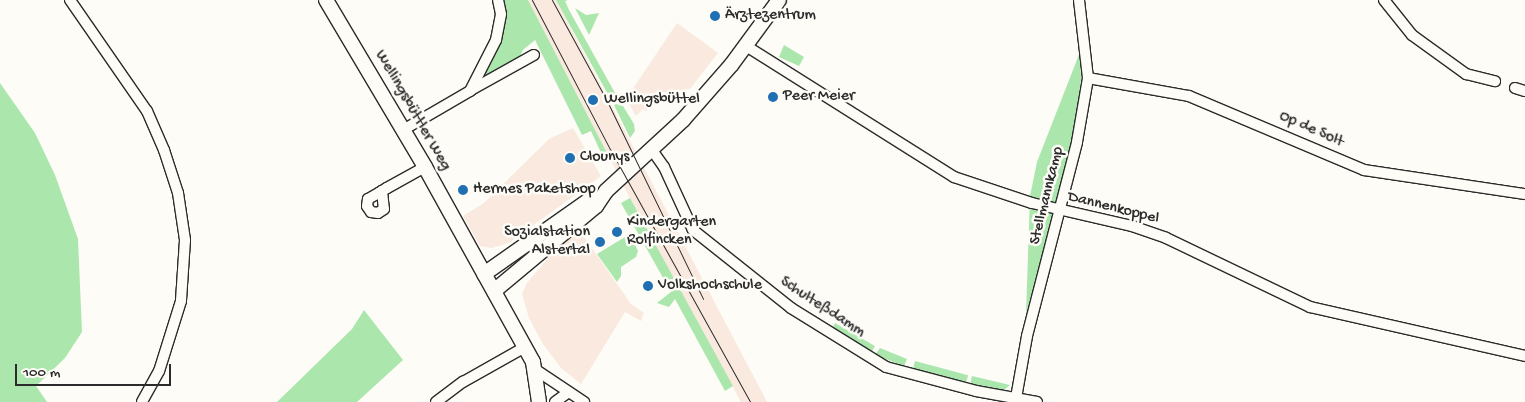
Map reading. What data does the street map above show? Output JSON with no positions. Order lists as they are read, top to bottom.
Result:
{
  "streets": {
    "main road": ["Wellingsbüttler Weg"],
    "street": [
      "Op de Solt",
      "Stellmannkamp",
      "Dannenkoppel",
      "Schulteßdamm"
    ]
  },
  "crossings": [
    ["Op de Solt", "Stellmannkamp"],
    ["Stellmannkamp", "Dannenkoppel"],
    ["Stellmannkamp", "Schulteßdamm"]
  ],
  "places": [
    "Ärztezentrum",
    "Peer Meier",
    "Wellingsbüttel",
    "Clounys",
    "Hermes Paketshop",
    "Kindergarten Rolfincken",
    "Sozialstation Alstertal",
    "Volkshochschule"
  ],
  "scale_bar": "100 m"
}
